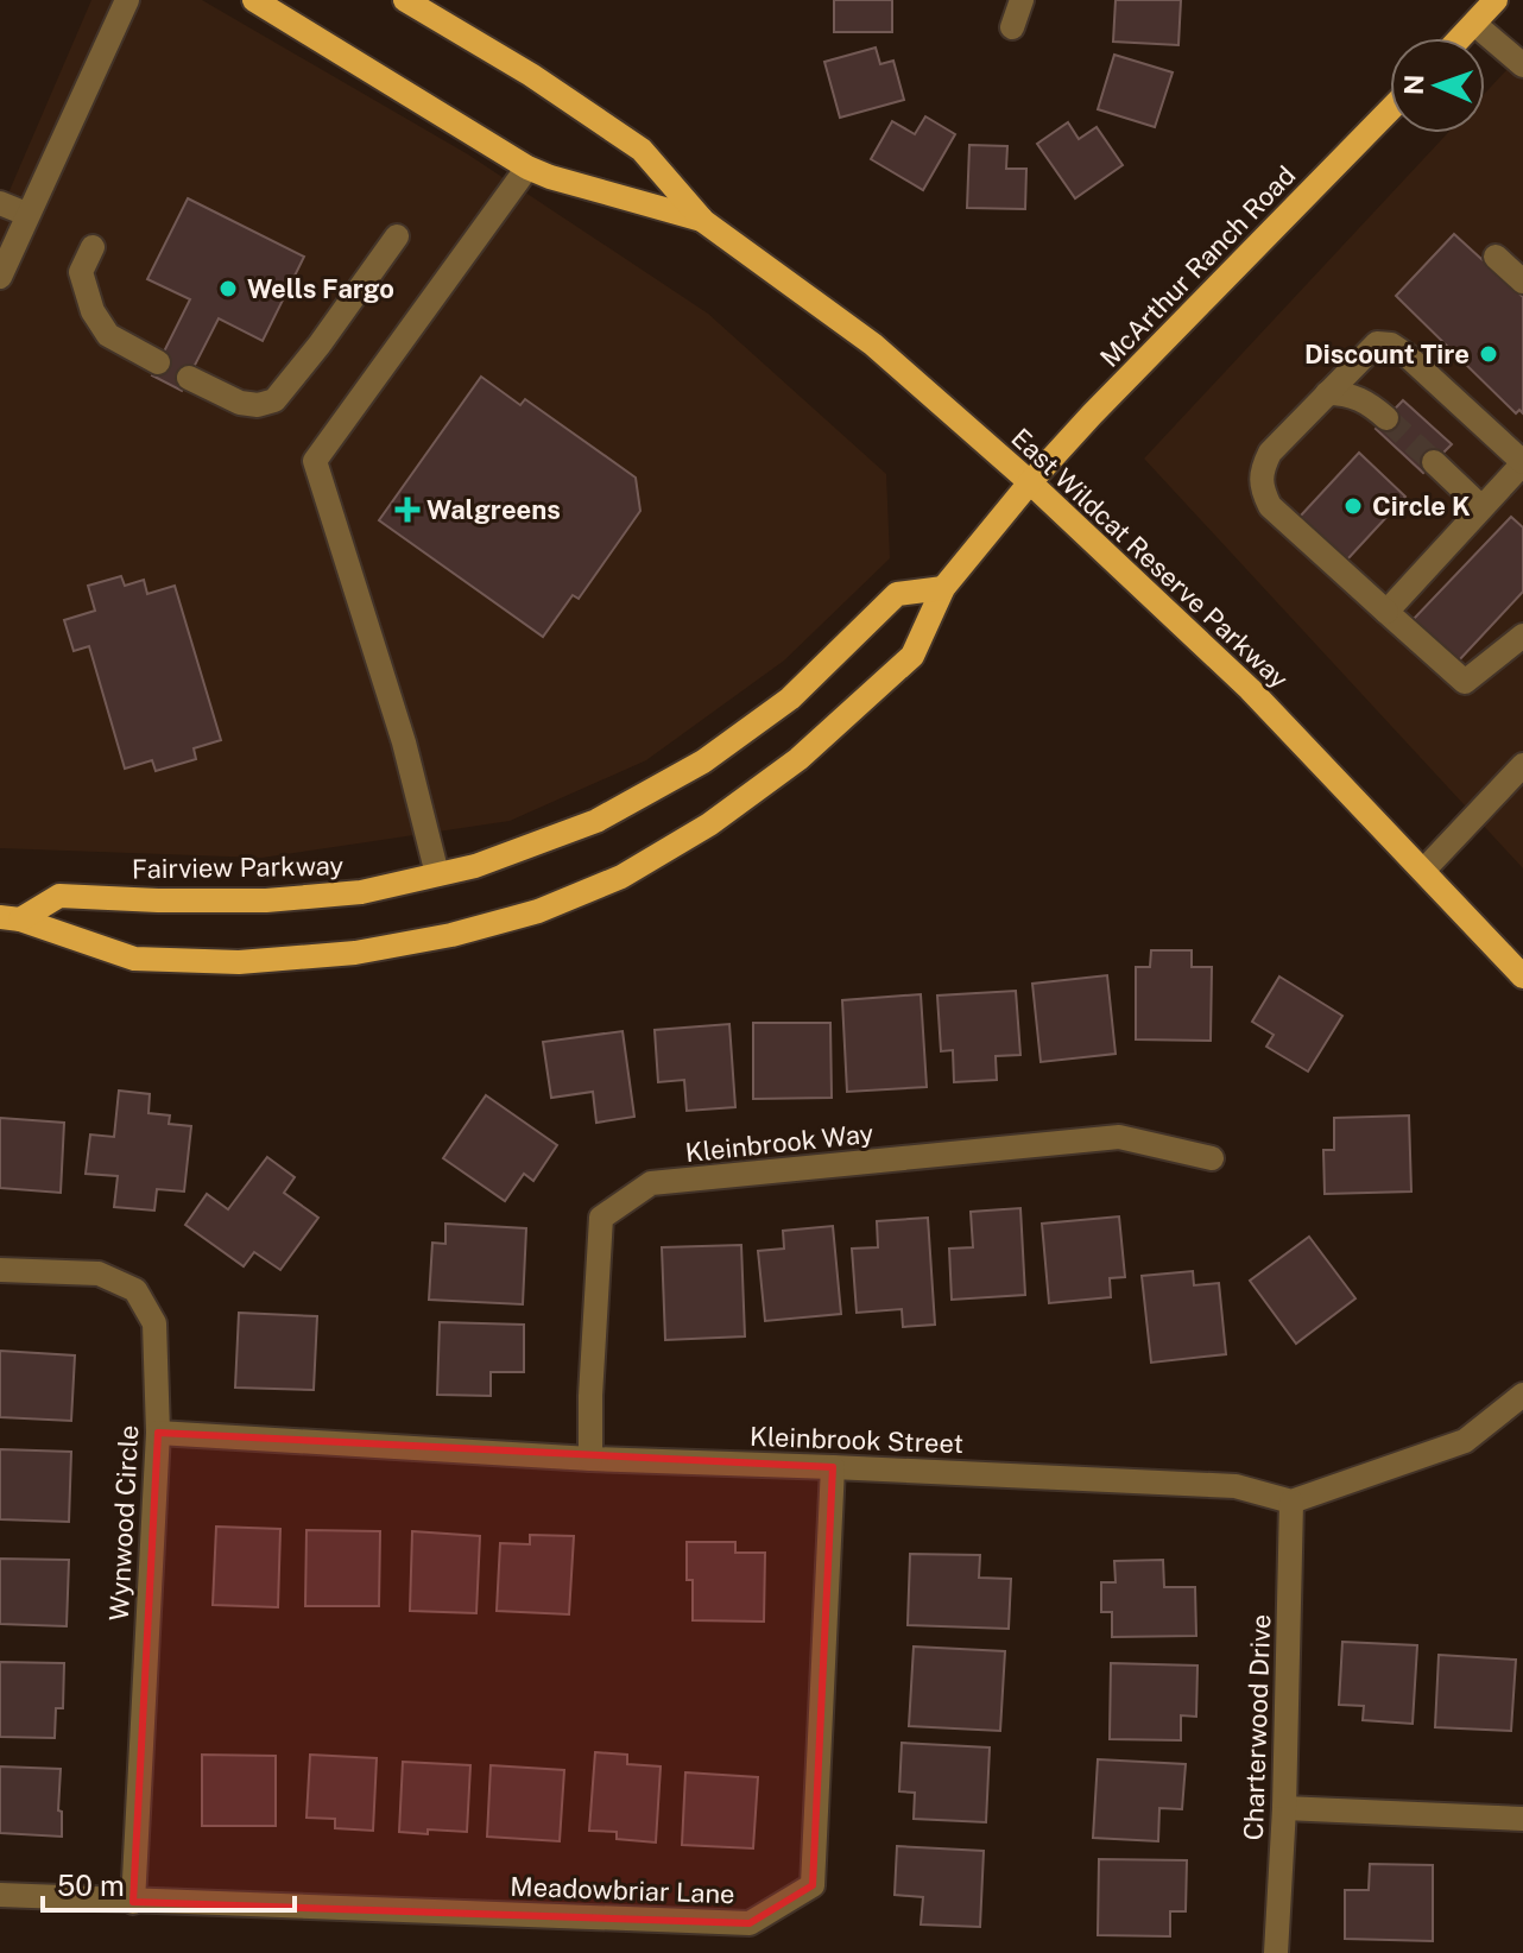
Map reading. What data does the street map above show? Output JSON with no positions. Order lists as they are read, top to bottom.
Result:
{
  "streets": {
    "main road": ["McArthur Ranch Road", "East Wildcat Reserve Parkway", "Fairview Parkway"],
    "street": [
      "Kleinbrook Way",
      "Kleinbrook Street",
      "Wynwood Circle",
      "Charterwood Drive",
      "Meadowbriar Lane"
    ]
  },
  "crossings": [
    ["McArthur Ranch Road", "East Wildcat Reserve Parkway"],
    ["McArthur Ranch Road", "Fairview Parkway"],
    ["East Wildcat Reserve Parkway", "Fairview Parkway"],
    ["Kleinbrook Way", "Kleinbrook Street"],
    ["Kleinbrook Street", "Wynwood Circle"],
    ["Kleinbrook Street", "Charterwood Drive"],
    ["Kleinbrook Street", "Meadowbriar Lane"],
    ["Wynwood Circle", "Meadowbriar Lane"]
  ],
  "places": {
    "other": ["Wells Fargo", "Discount Tire", "Circle K"],
    "health": ["Walgreens"]
  },
  "scale_bar": "50 m",
  "north": "left"
}
